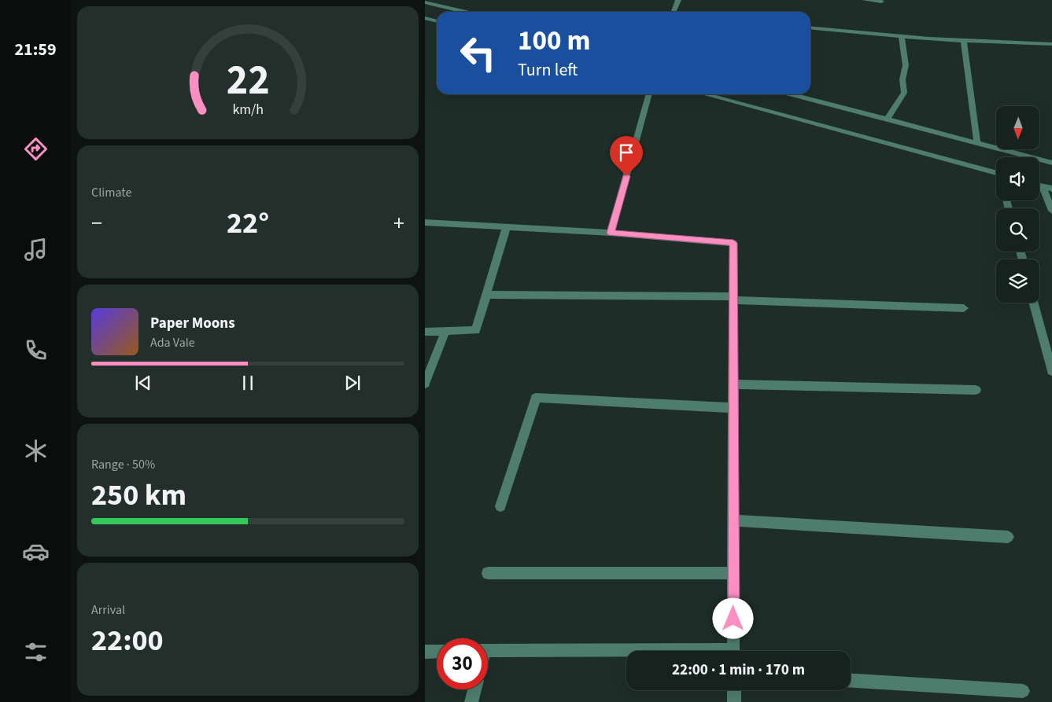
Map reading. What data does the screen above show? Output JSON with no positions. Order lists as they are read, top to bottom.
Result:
{
  "north": "bottom",
  "page": {
    "tabs": "21:59",
    "turn": ["100 m", "Turn left"],
    "tile": [
      "Climate",
      ["Range · 50%", "250 km"],
      ["Arrival", "22:00"]
    ],
    "heat": ["−", "22°", "+"],
    "song": ["Paper Moons", "Ada Vale"],
    "limit": "30",
    "trip": "22:00 · 1 min · 170 m",
    "gauge": ["22", "km/h"]
  }
}
